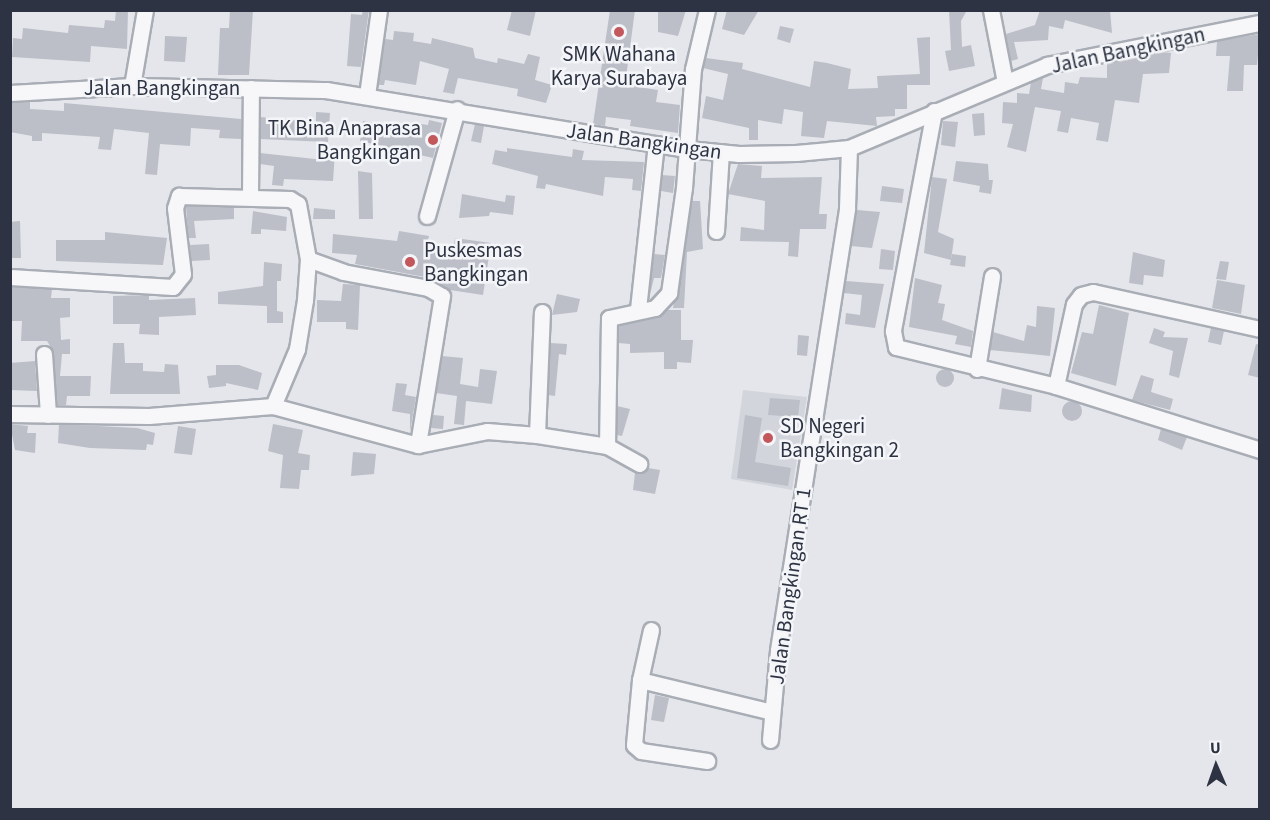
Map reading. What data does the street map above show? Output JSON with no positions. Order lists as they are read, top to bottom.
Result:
{
  "streets": {
    "street": ["Jalan Bangkingan", "Jalan Bangkingan RT 1"]
  },
  "crossings": [
    ["Jalan Bangkingan", "Jalan Bangkingan RT 1"]
  ],
  "places": [
    "SMK Wahana Karya Surabaya",
    "TK Bina Anaprasa Bangkingan",
    "Puskesmas Bangkingan",
    "SD Negeri Bangkingan 2"
  ],
  "north": "top"
}
